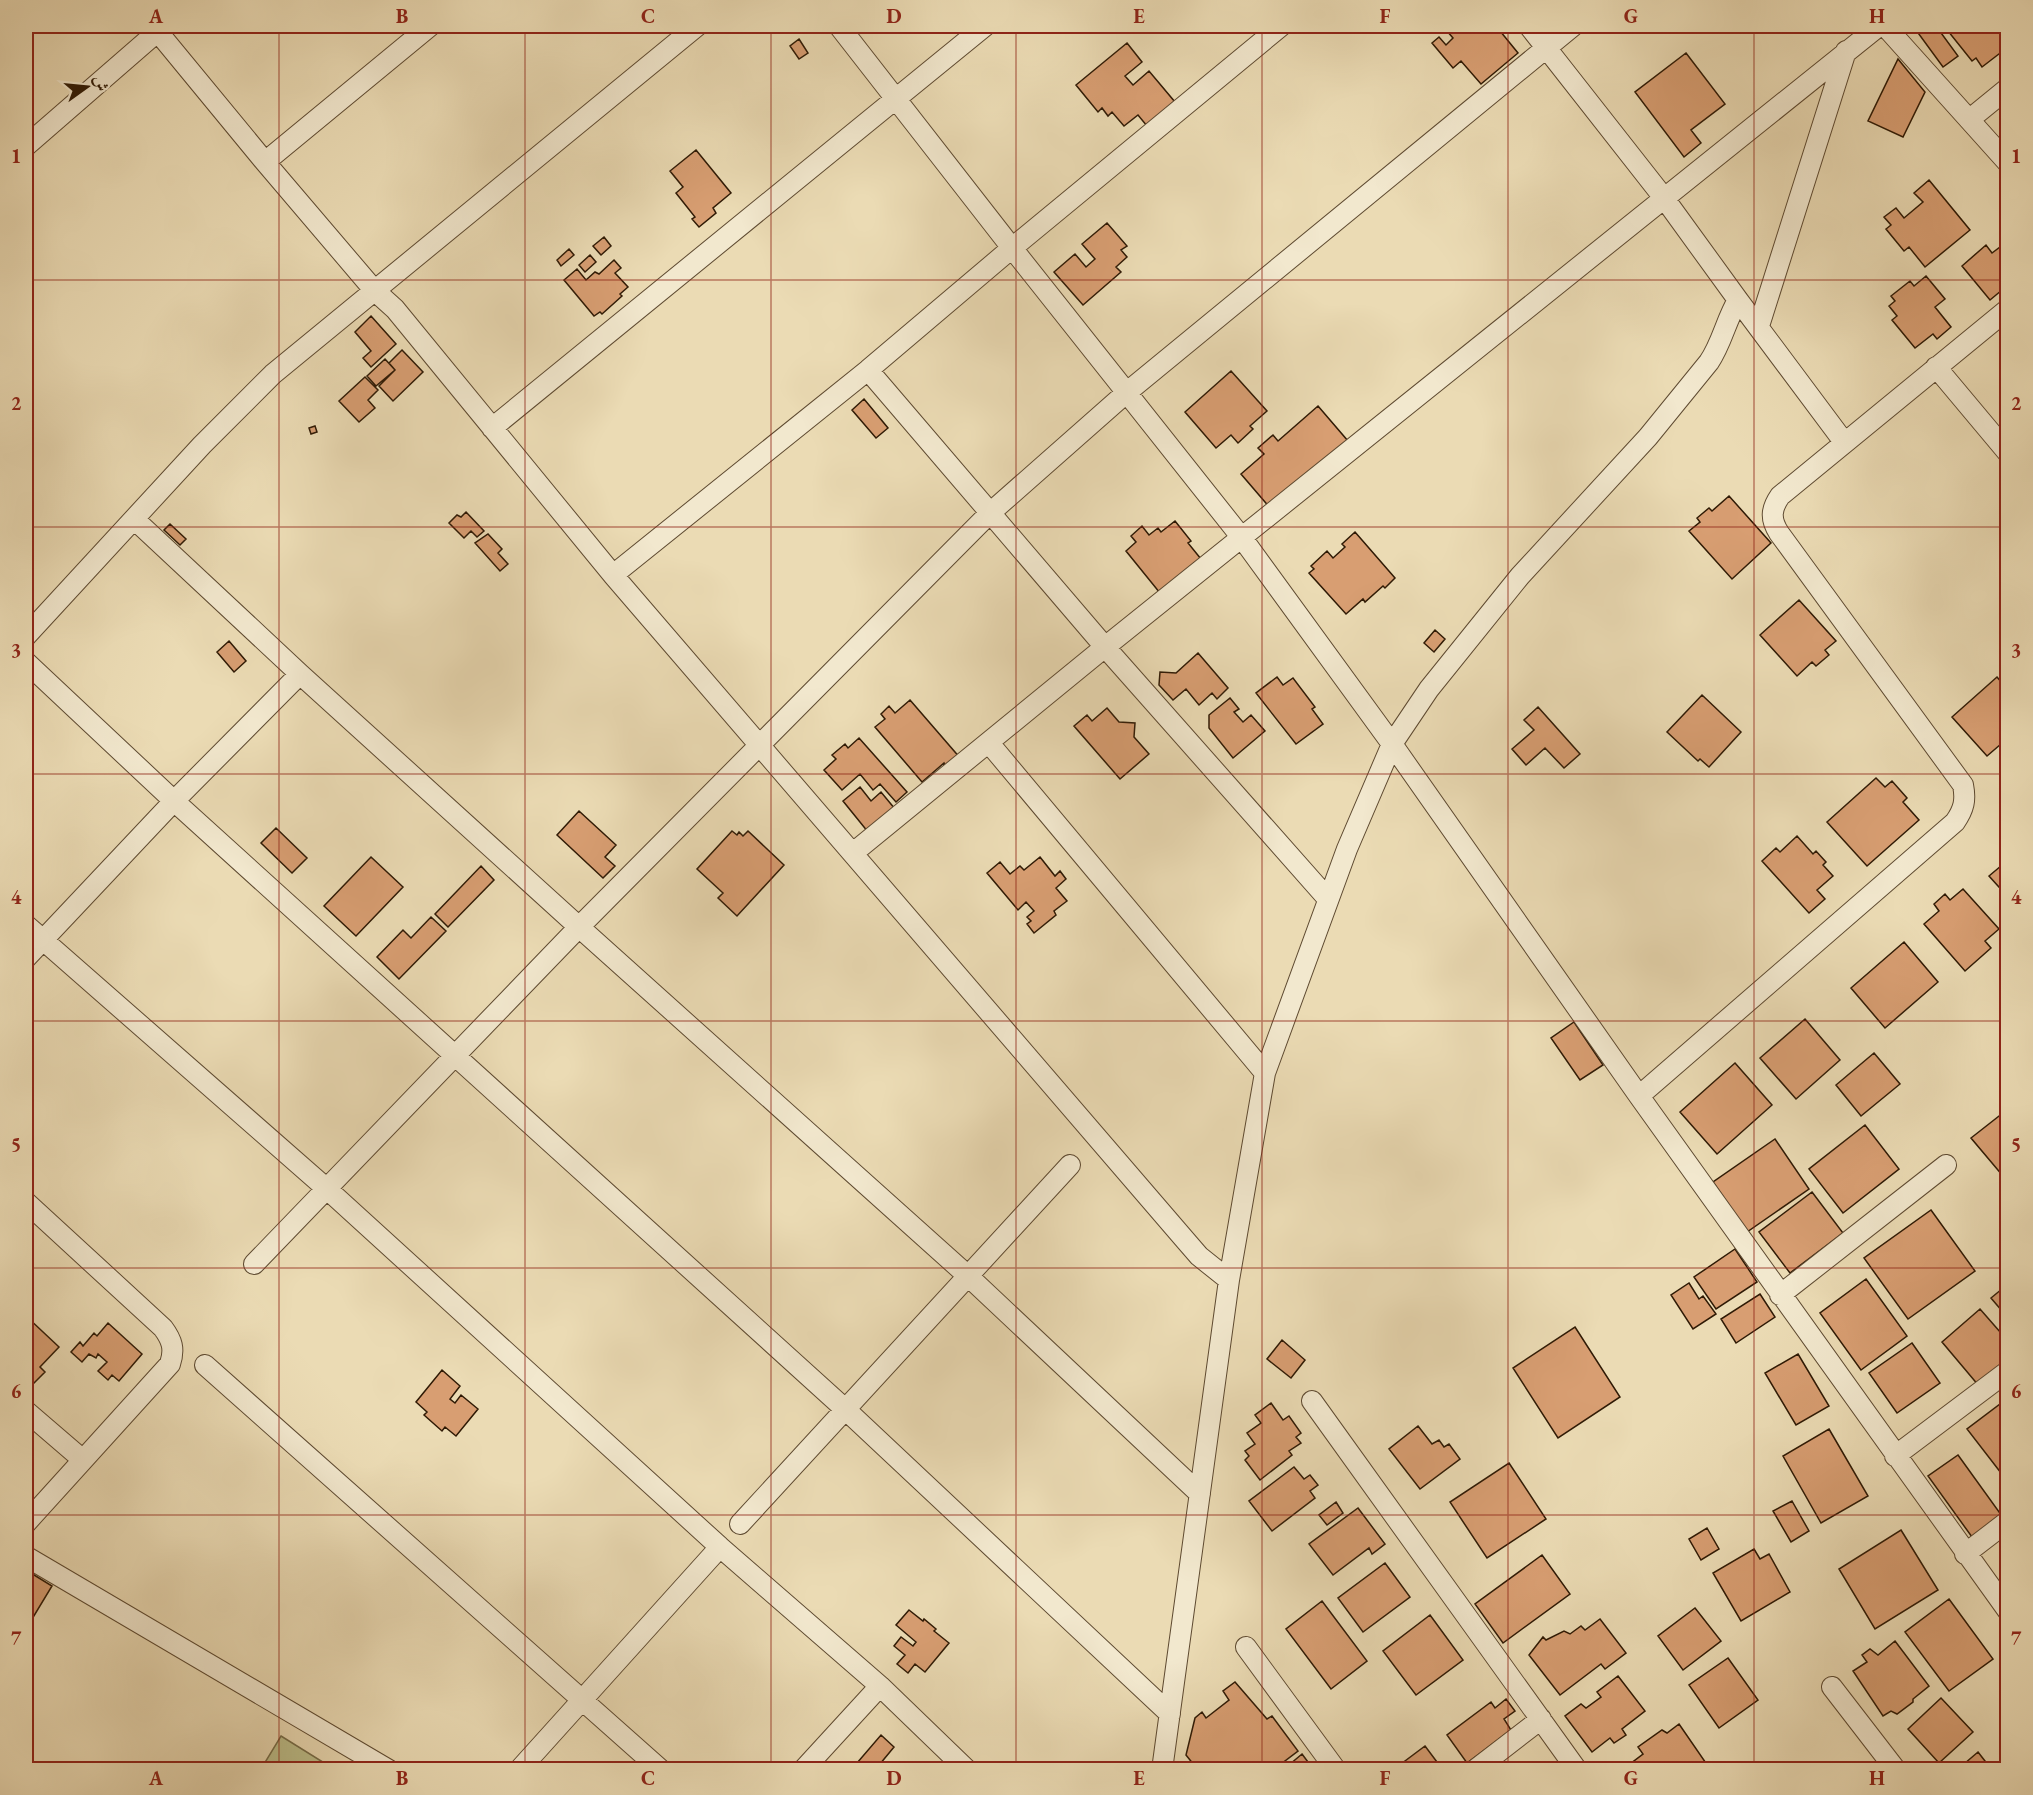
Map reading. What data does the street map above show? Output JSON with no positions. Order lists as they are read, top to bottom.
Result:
{
  "north": "right",
  "grid": {
    "columns": [
      "A",
      "B",
      "C",
      "D",
      "E",
      "F",
      "G",
      "H"
    ],
    "rows": [
      "1",
      "2",
      "3",
      "4",
      "5",
      "6",
      "7"
    ]
  }
}
